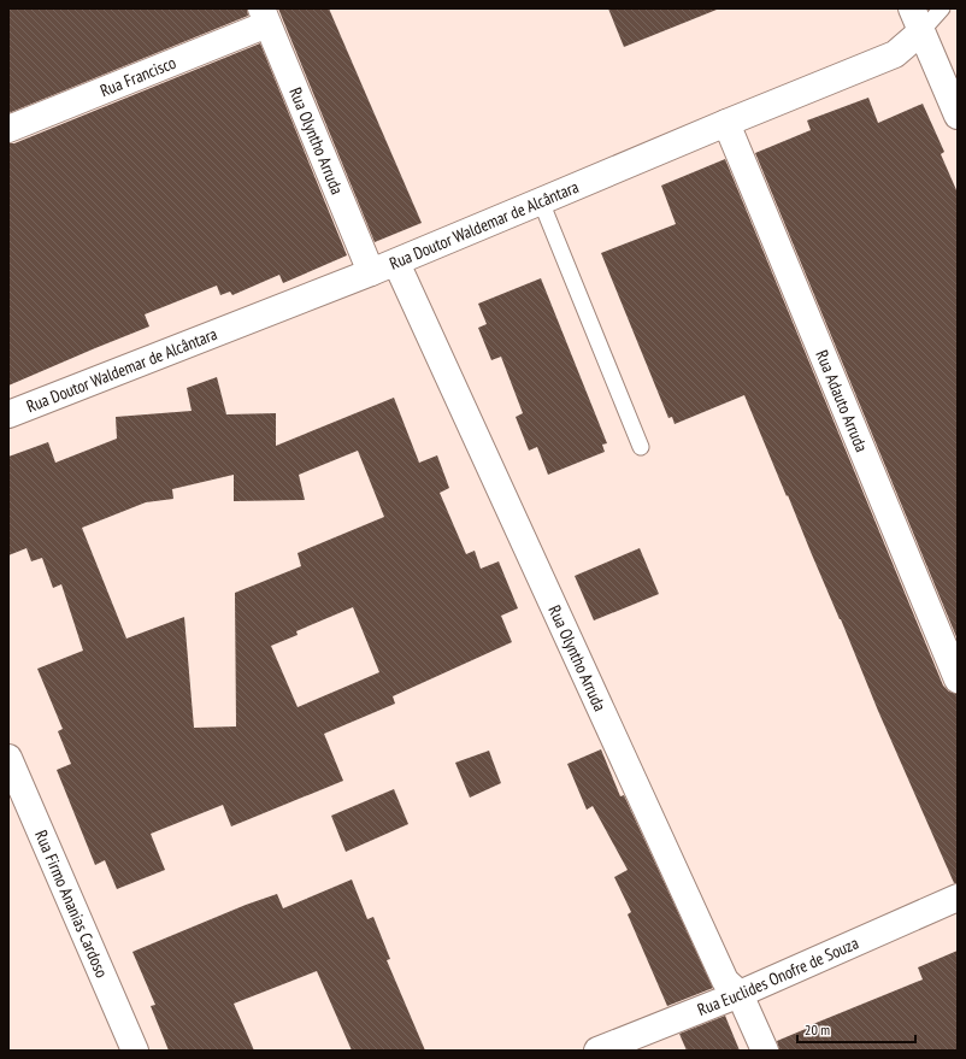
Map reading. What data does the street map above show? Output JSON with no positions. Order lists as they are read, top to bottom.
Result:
{
  "streets": {
    "street": [
      "Rua Francisco",
      "Rua Olyntho Arruda",
      "Rua Doutor Waldemar de Alcântara",
      "Rua Adauto Arruda",
      "Rua Firmo Ananias Cardoso",
      "Rua Euclides Onofre de Souza"
    ]
  },
  "crossings": [
    ["Rua Francisco", "Rua Olyntho Arruda"],
    ["Rua Olyntho Arruda", "Rua Doutor Waldemar de Alcântara"],
    ["Rua Olyntho Arruda", "Rua Euclides Onofre de Souza"],
    ["Rua Doutor Waldemar de Alcântara", "Rua Adauto Arruda"]
  ],
  "scale_bar": "20 m"
}
